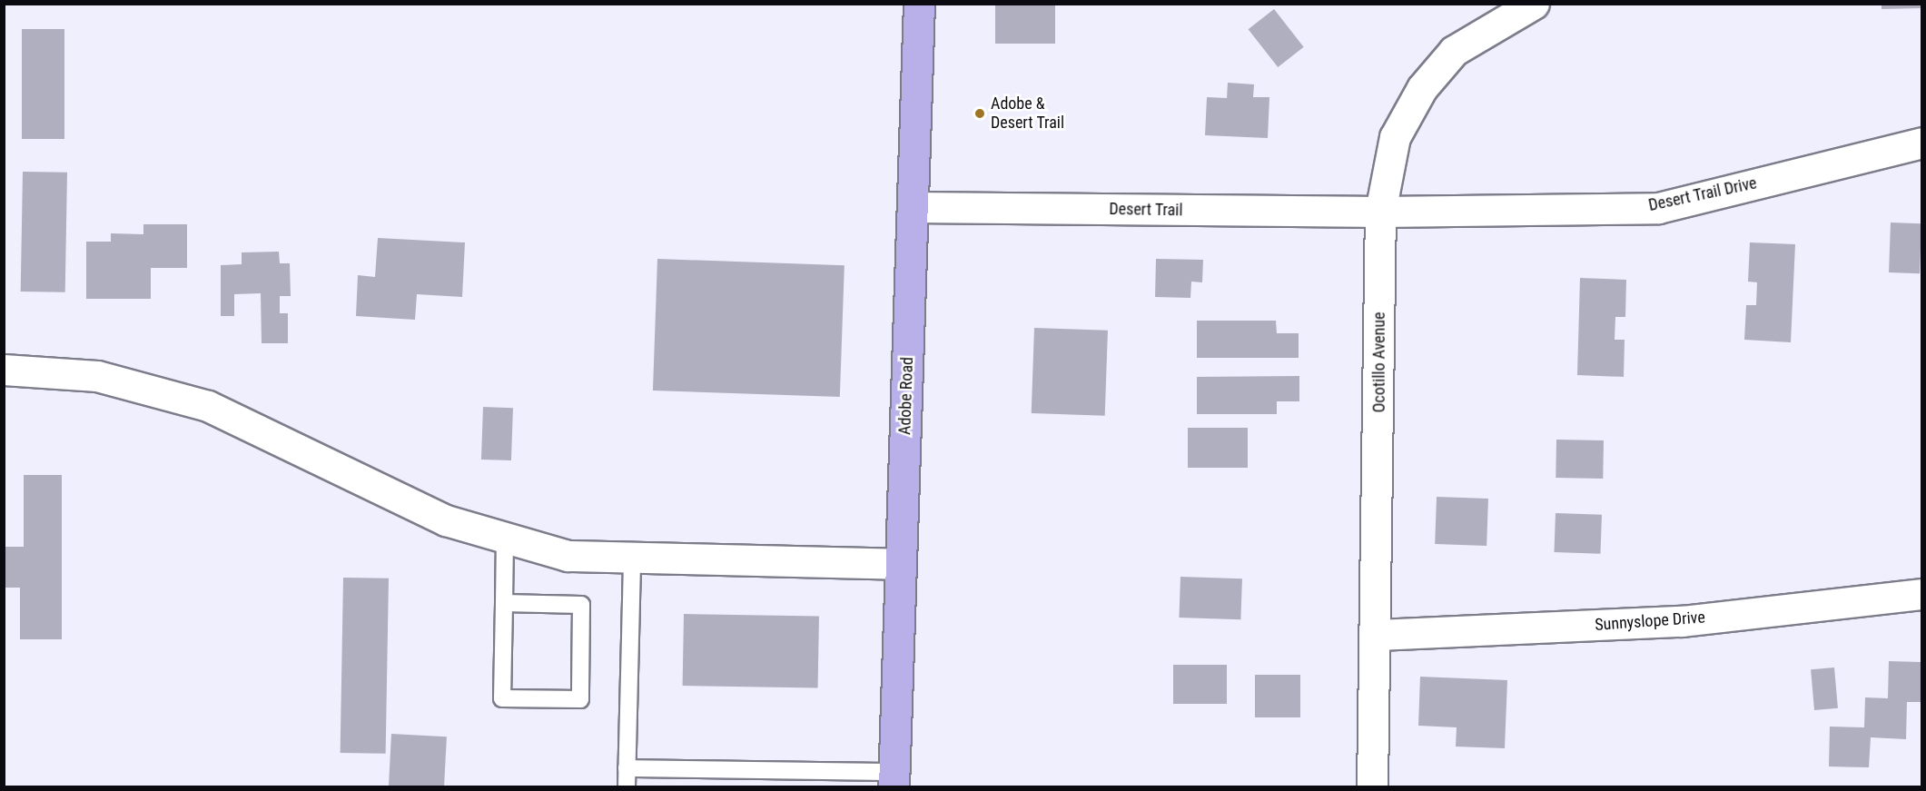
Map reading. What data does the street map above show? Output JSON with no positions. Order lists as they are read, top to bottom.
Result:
{
  "streets": {
    "main road": ["Adobe Road"],
    "street": [
      "Desert Trail Drive",
      "Desert Trail",
      "Ocotillo Avenue",
      "Sunnyslope Drive"
    ]
  },
  "crossings": [
    ["Desert Trail Drive", "Desert Trail"],
    ["Desert Trail Drive", "Ocotillo Avenue"],
    ["Desert Trail", "Ocotillo Avenue"],
    ["Desert Trail", "Adobe Road"],
    ["Ocotillo Avenue", "Sunnyslope Drive"]
  ],
  "places": ["Adobe & Desert Trail"]
}
